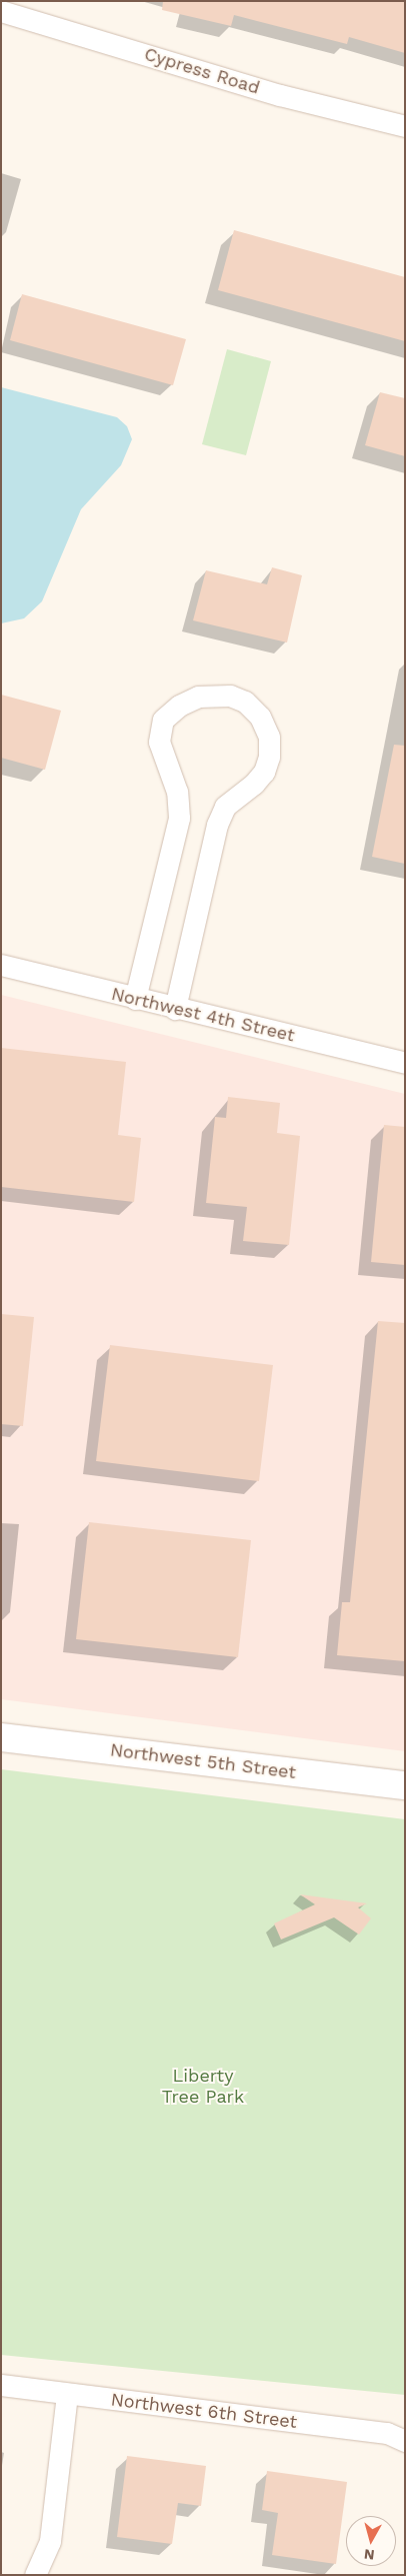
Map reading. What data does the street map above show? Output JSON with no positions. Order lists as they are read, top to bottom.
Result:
{
  "streets": {
    "street": [
      "Cypress Road",
      "Northwest 4th Street",
      "Northwest 5th Street",
      "Northwest 6th Street"
    ]
  },
  "parks": ["Liberty Tree Park"],
  "north": "bottom"
}
